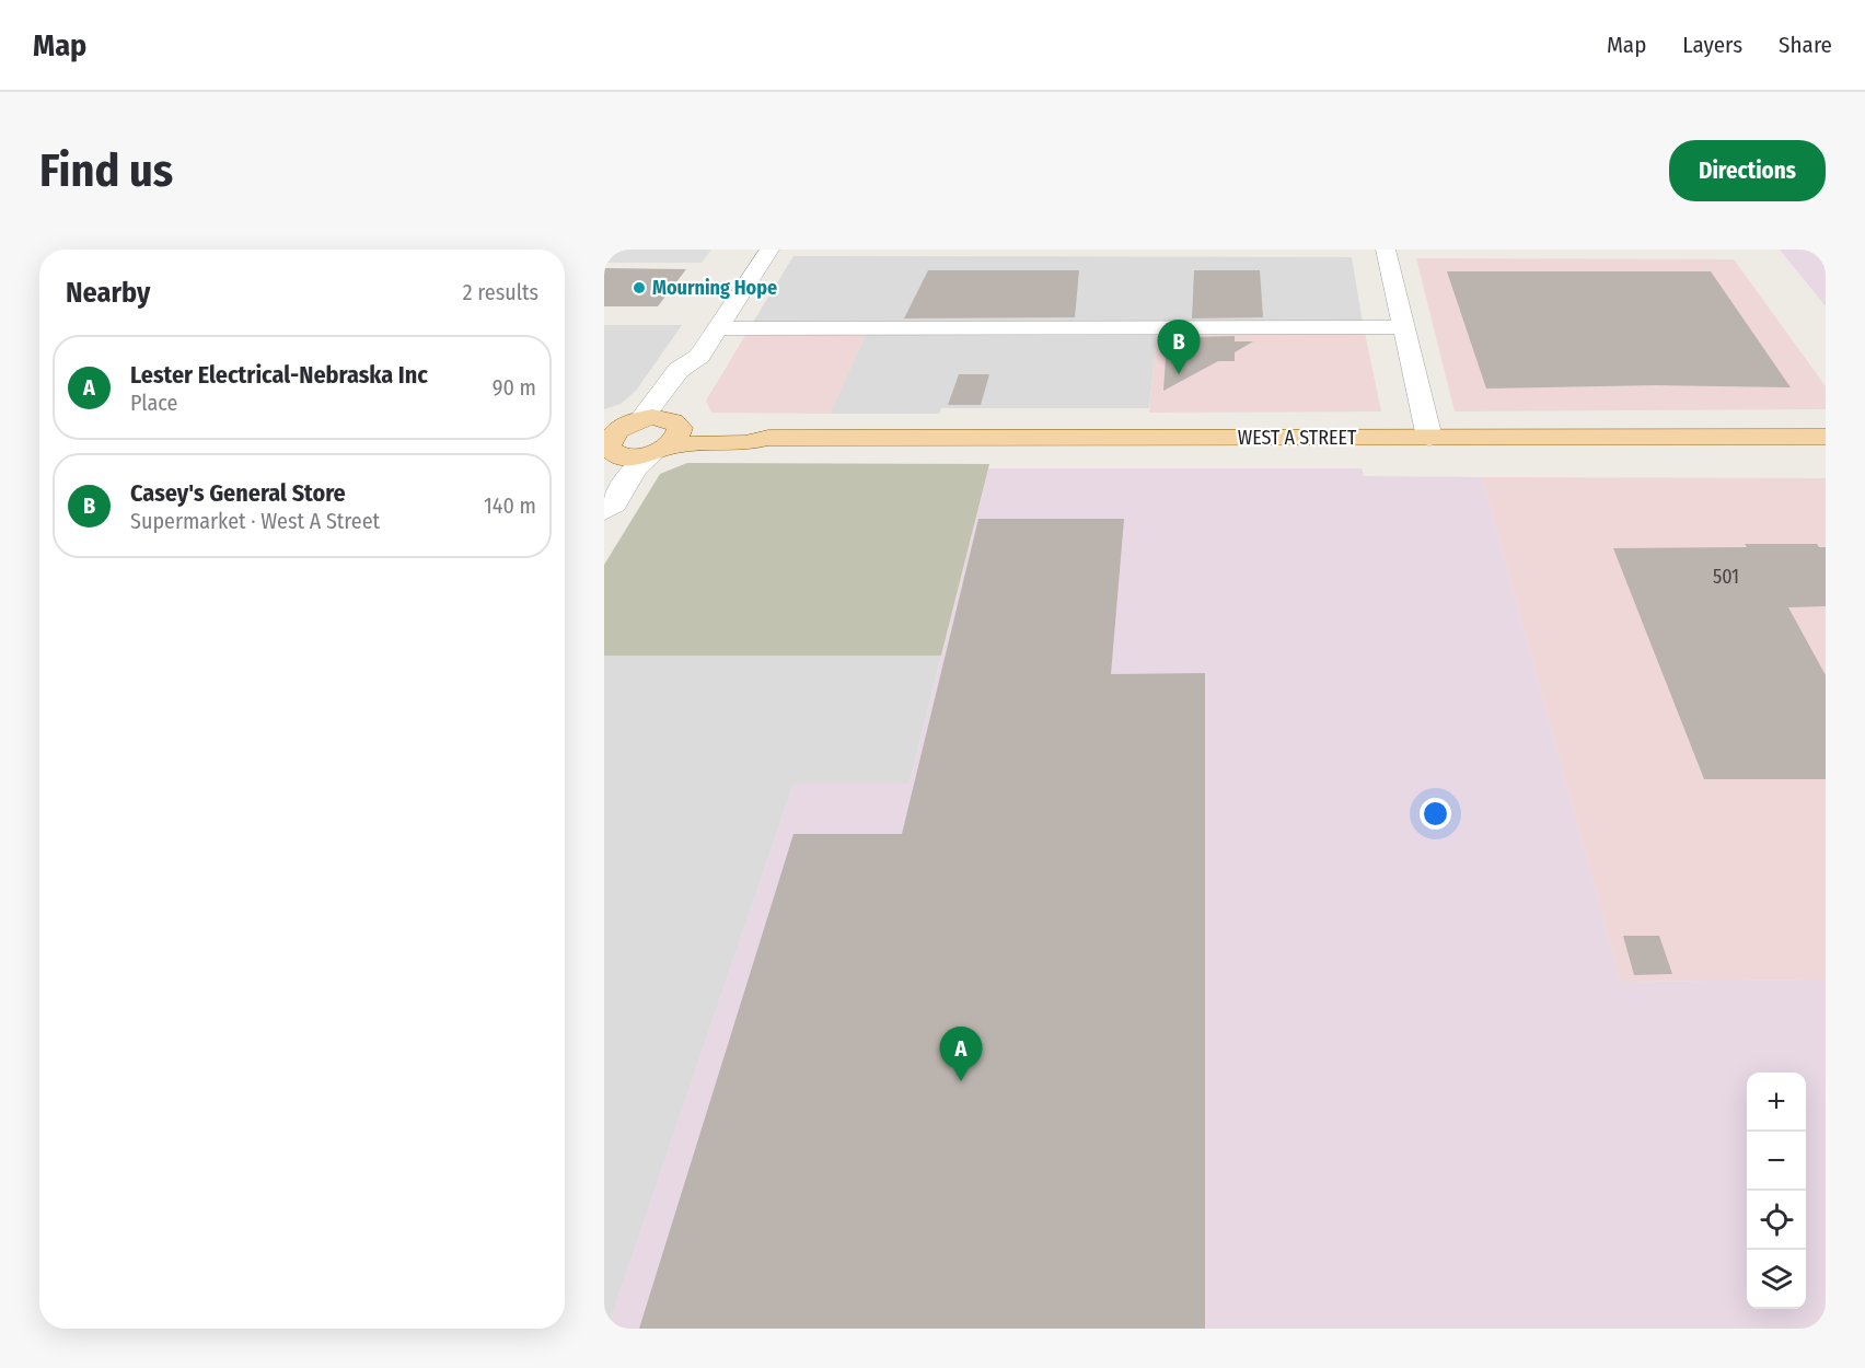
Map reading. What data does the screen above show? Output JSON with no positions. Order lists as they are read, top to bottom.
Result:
{
  "streets": {
    "main road": ["WEST A STREET"]
  },
  "places": ["Mourning Hope"],
  "house_numbers": ["501"],
  "page": {
    "header": "Map",
    "nav": ["Map", "Layers", "Share"],
    "buttons": "Directions",
    "title": "Find us",
    "heading": ["Nearby", "2 results"],
    "pins": ["B", "A"],
    "list": [
      {
        "mark": "A",
        "name": "Lester Electrical-Nebraska Inc",
        "note": "Place",
        "value": "90 m"
      },
      {
        "mark": "B",
        "name": "Casey's General Store",
        "note": "Supermarket · West A Street",
        "value": "140 m"
      }
    ],
    "map_buttons": ["+", "−"]
  }
}
